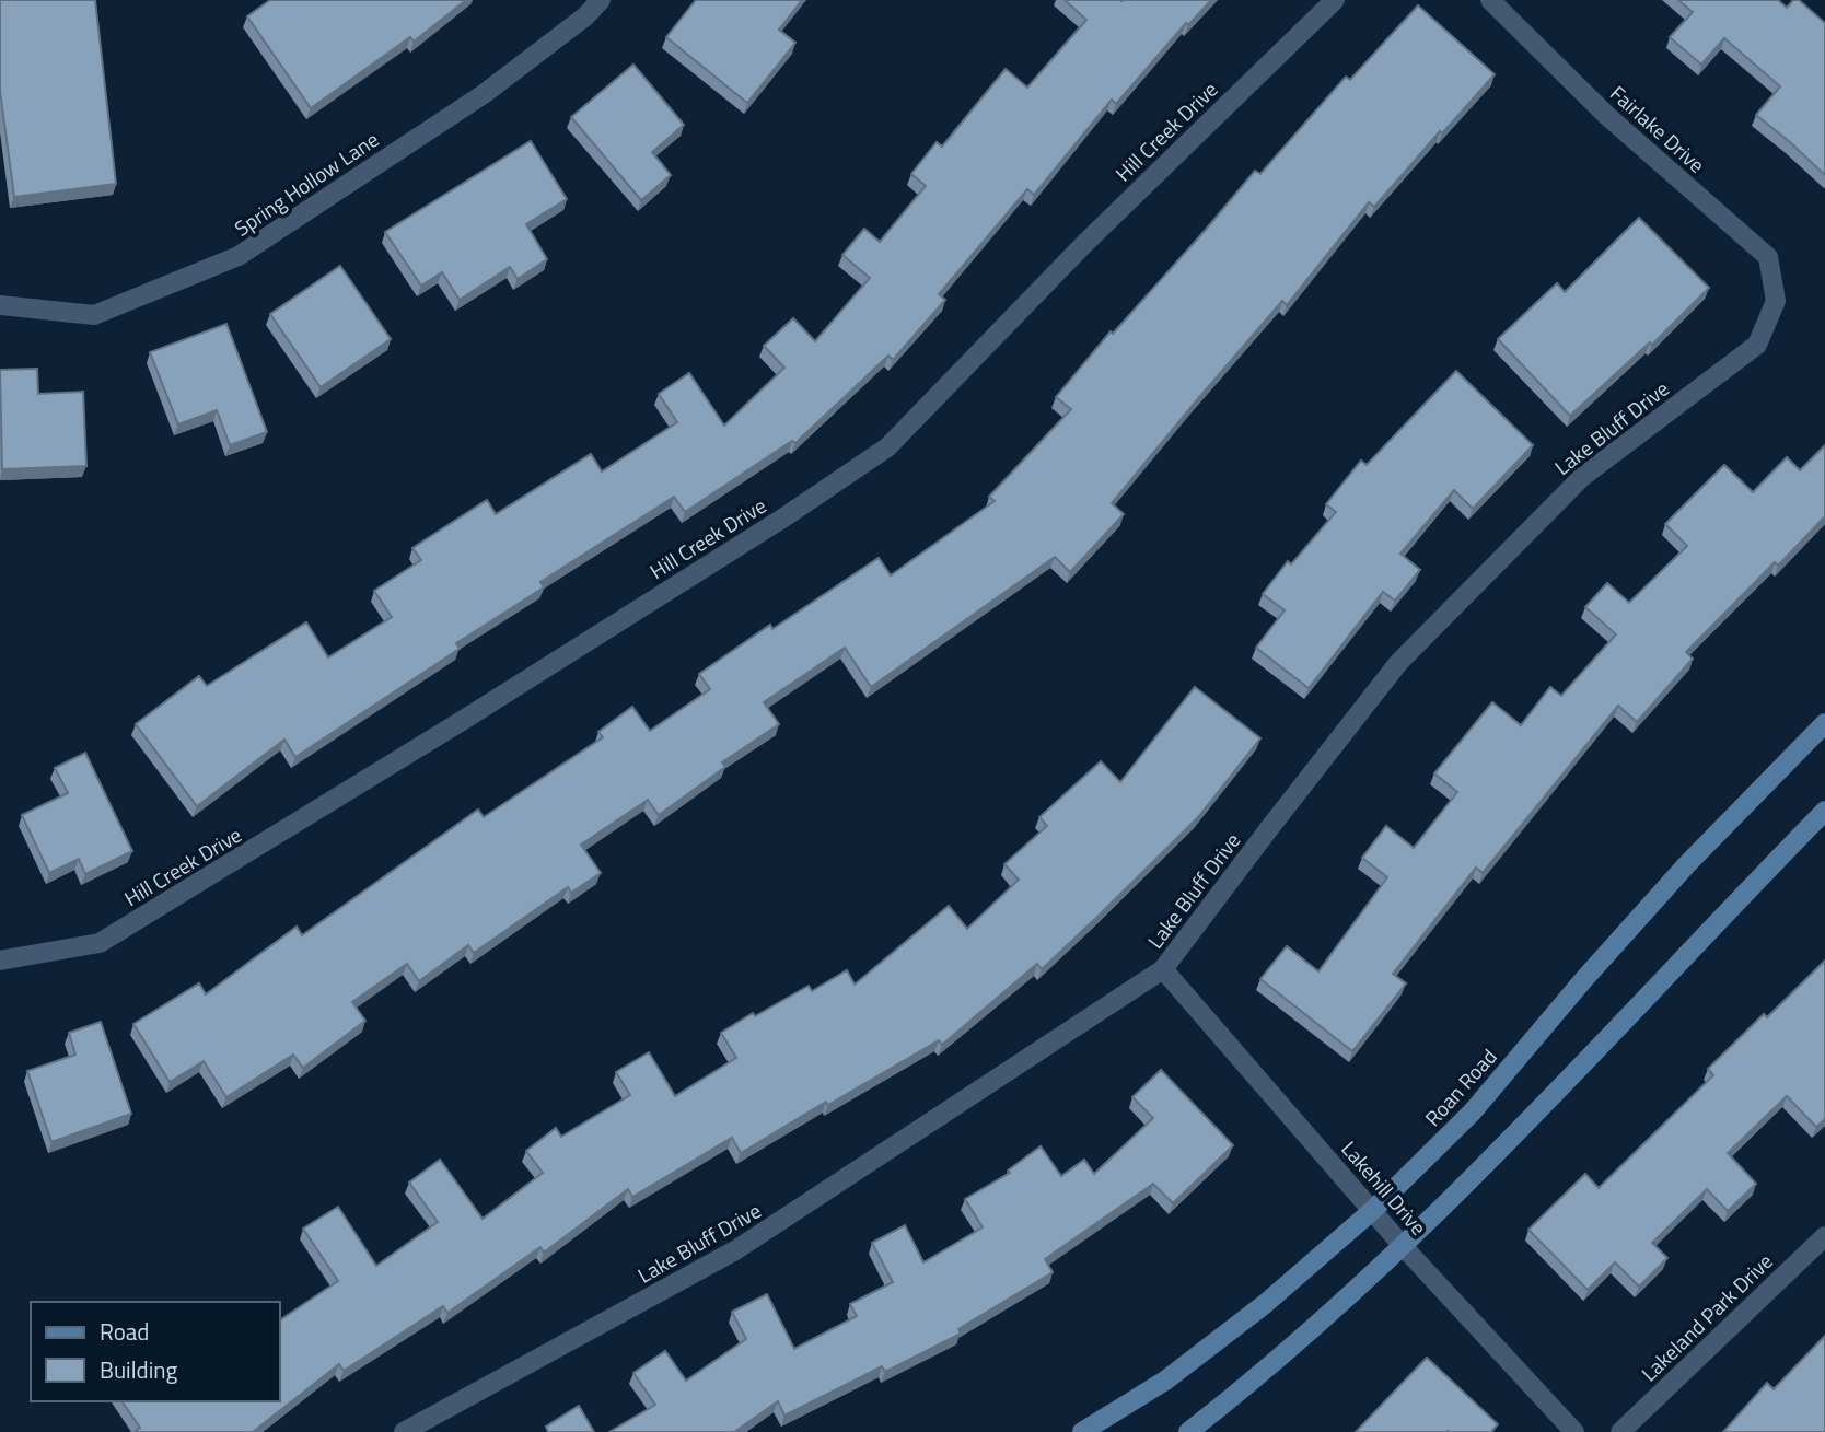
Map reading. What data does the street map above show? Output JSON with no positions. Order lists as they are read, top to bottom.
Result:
{
  "streets": {
    "street": [
      "Fairlake Drive",
      "Hill Creek Drive",
      "Spring Hollow Lane",
      "Lake Bluff Drive",
      "Roan Road",
      "Lakehill Drive",
      "Lakeland Park Drive"
    ]
  },
  "crossings": [
    ["Fairlake Drive", "Lake Bluff Drive"],
    ["Lake Bluff Drive", "Lakehill Drive"],
    ["Roan Road", "Lakehill Drive"]
  ],
  "legend": ["Road", "Building"]
}
